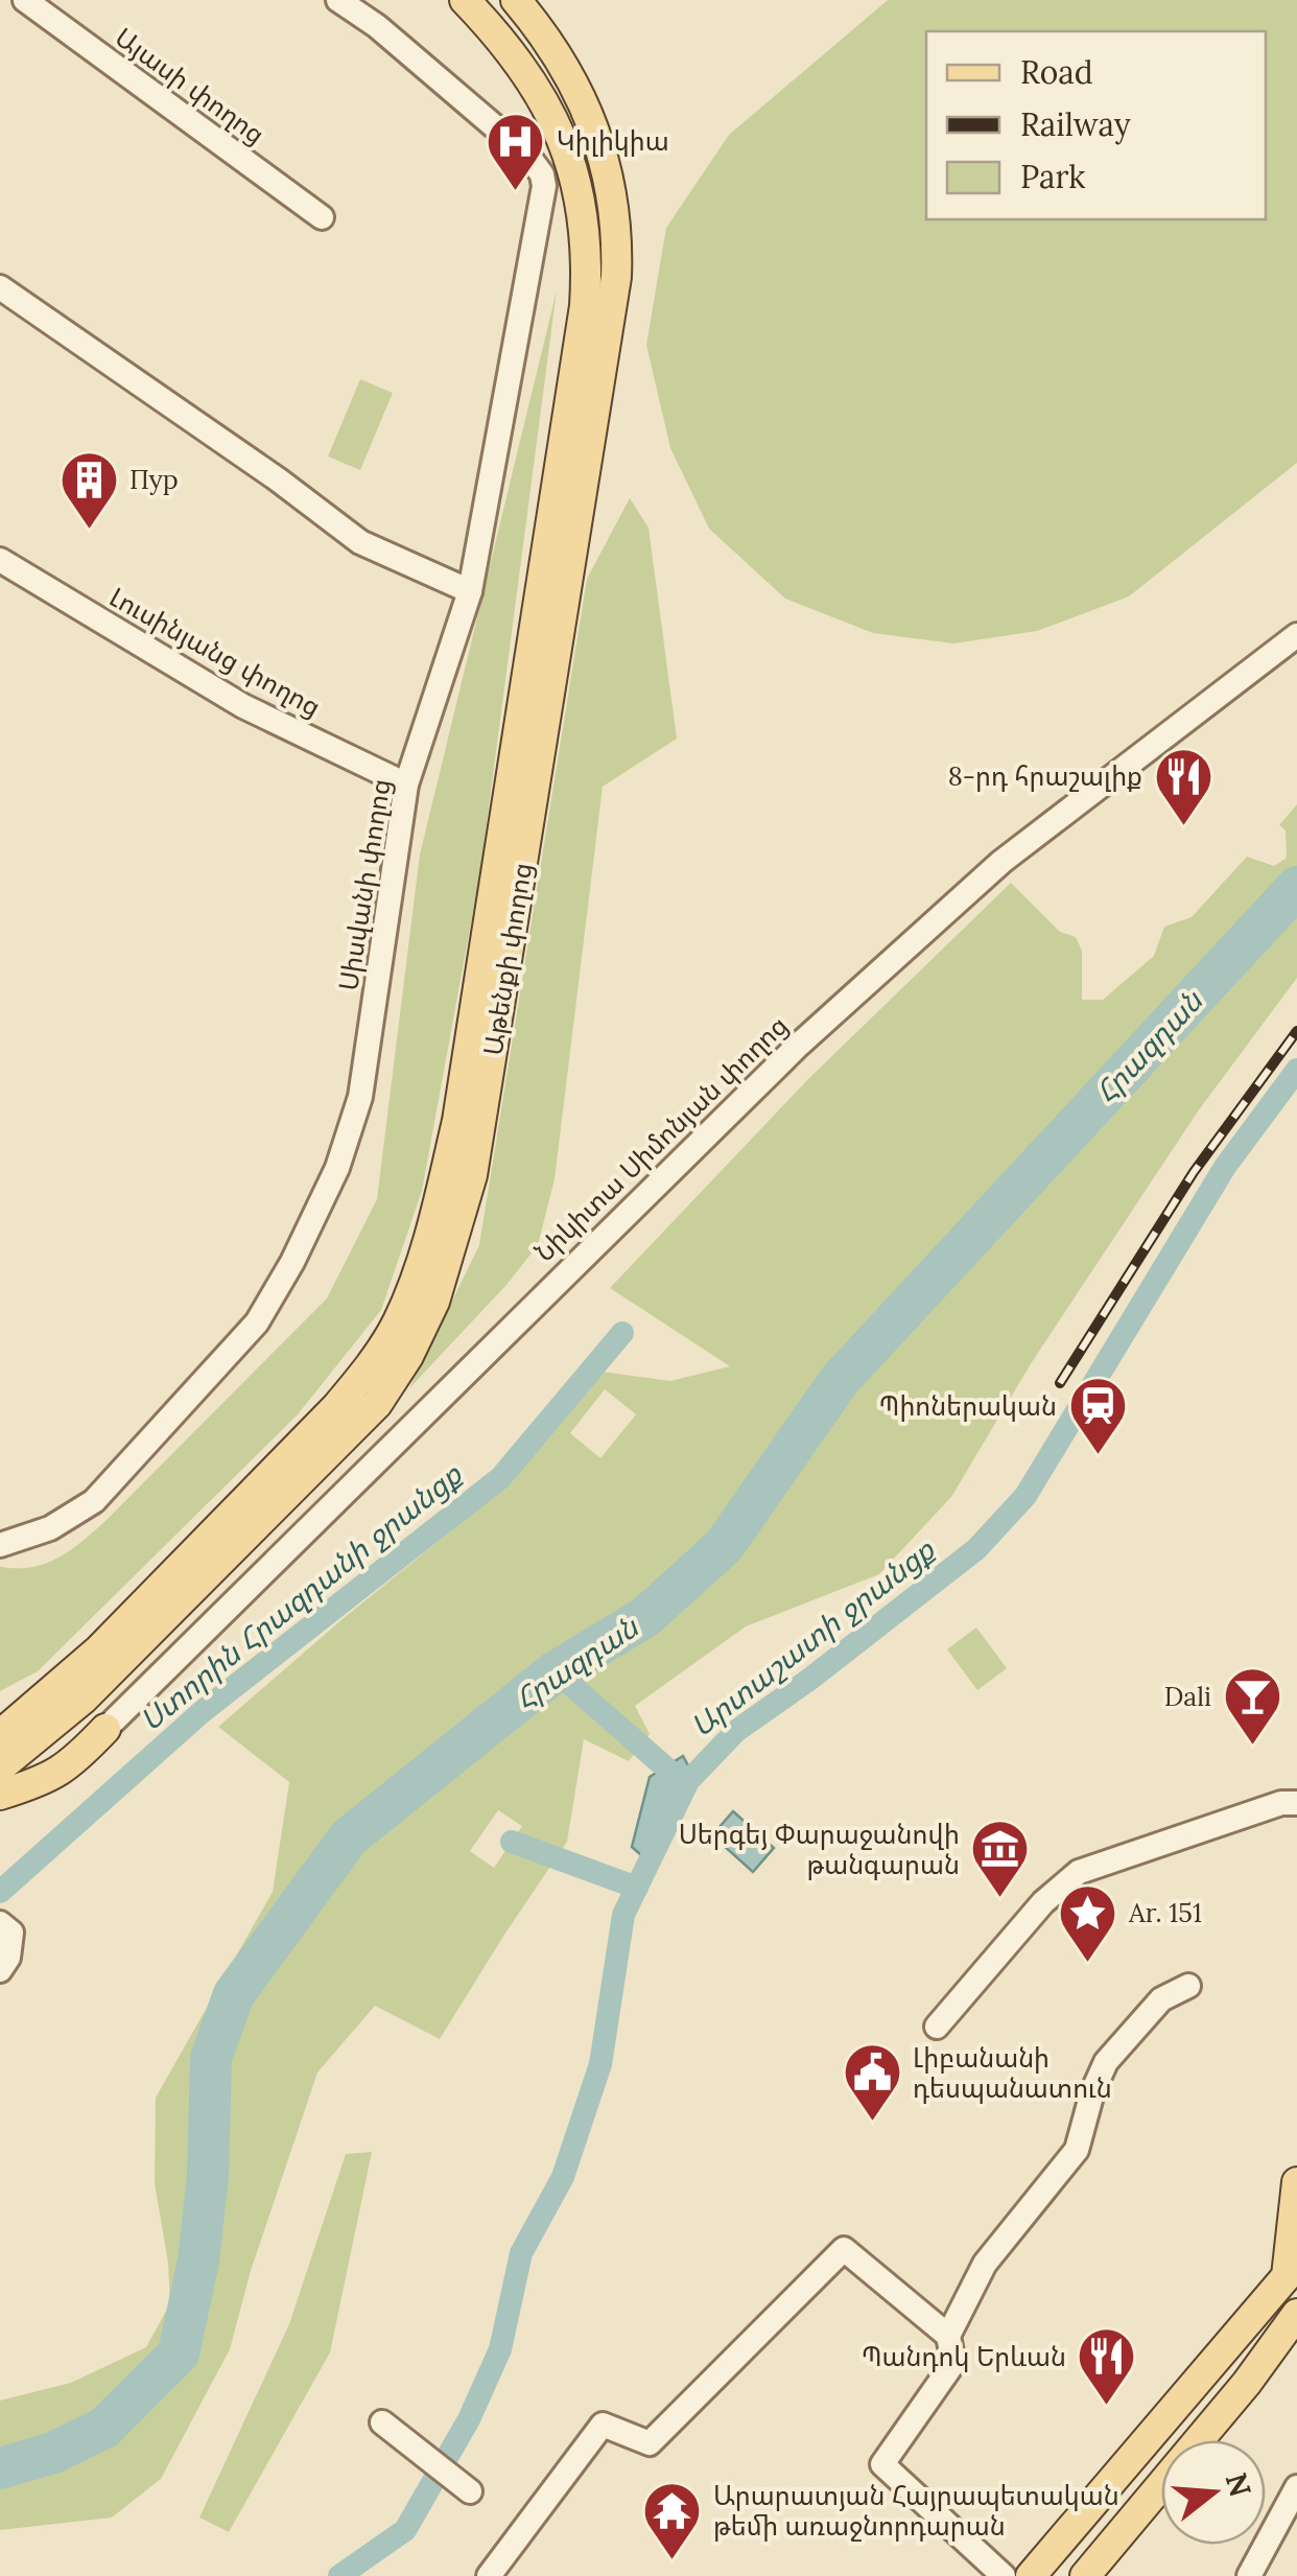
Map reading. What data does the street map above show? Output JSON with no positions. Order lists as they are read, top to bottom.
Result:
{
  "streets": {
    "main road": ["Աթենքի փողոց"],
    "street": [
      "Այասի փողոց",
      "Լուսինյանց փողոց",
      "Սիսվանի փողոց",
      "Նիկիտա Սիմոնյան փողոց"
    ]
  },
  "crossings": [
    ["Լուսինյանց փողոց", "Սիսվանի փողոց"]
  ],
  "water": ["Հրազդան", "Ստորին Հրազդանի ջրանցք", "Արտաշատի ջրանցք"],
  "places": {
    "hospital": ["Կիլիկիա"],
    "building": ["Пур"],
    "restaurant": ["8-րդ հրաշալիք", "Պանդոկ Երևան"],
    "station": ["Պիոներական"],
    "bar": ["Dali"],
    "museum": ["Սերգեյ Փարաջանովի թանգարան"],
    "place": ["Ar. 151"],
    "public building": ["Լիբանանի դեսպանատուն"],
    "temple": ["Արարատյան Հայրապետական թեմի առաջնորդարան"]
  },
  "legend": ["Road", "Railway", "Park"],
  "north": "right"
}
